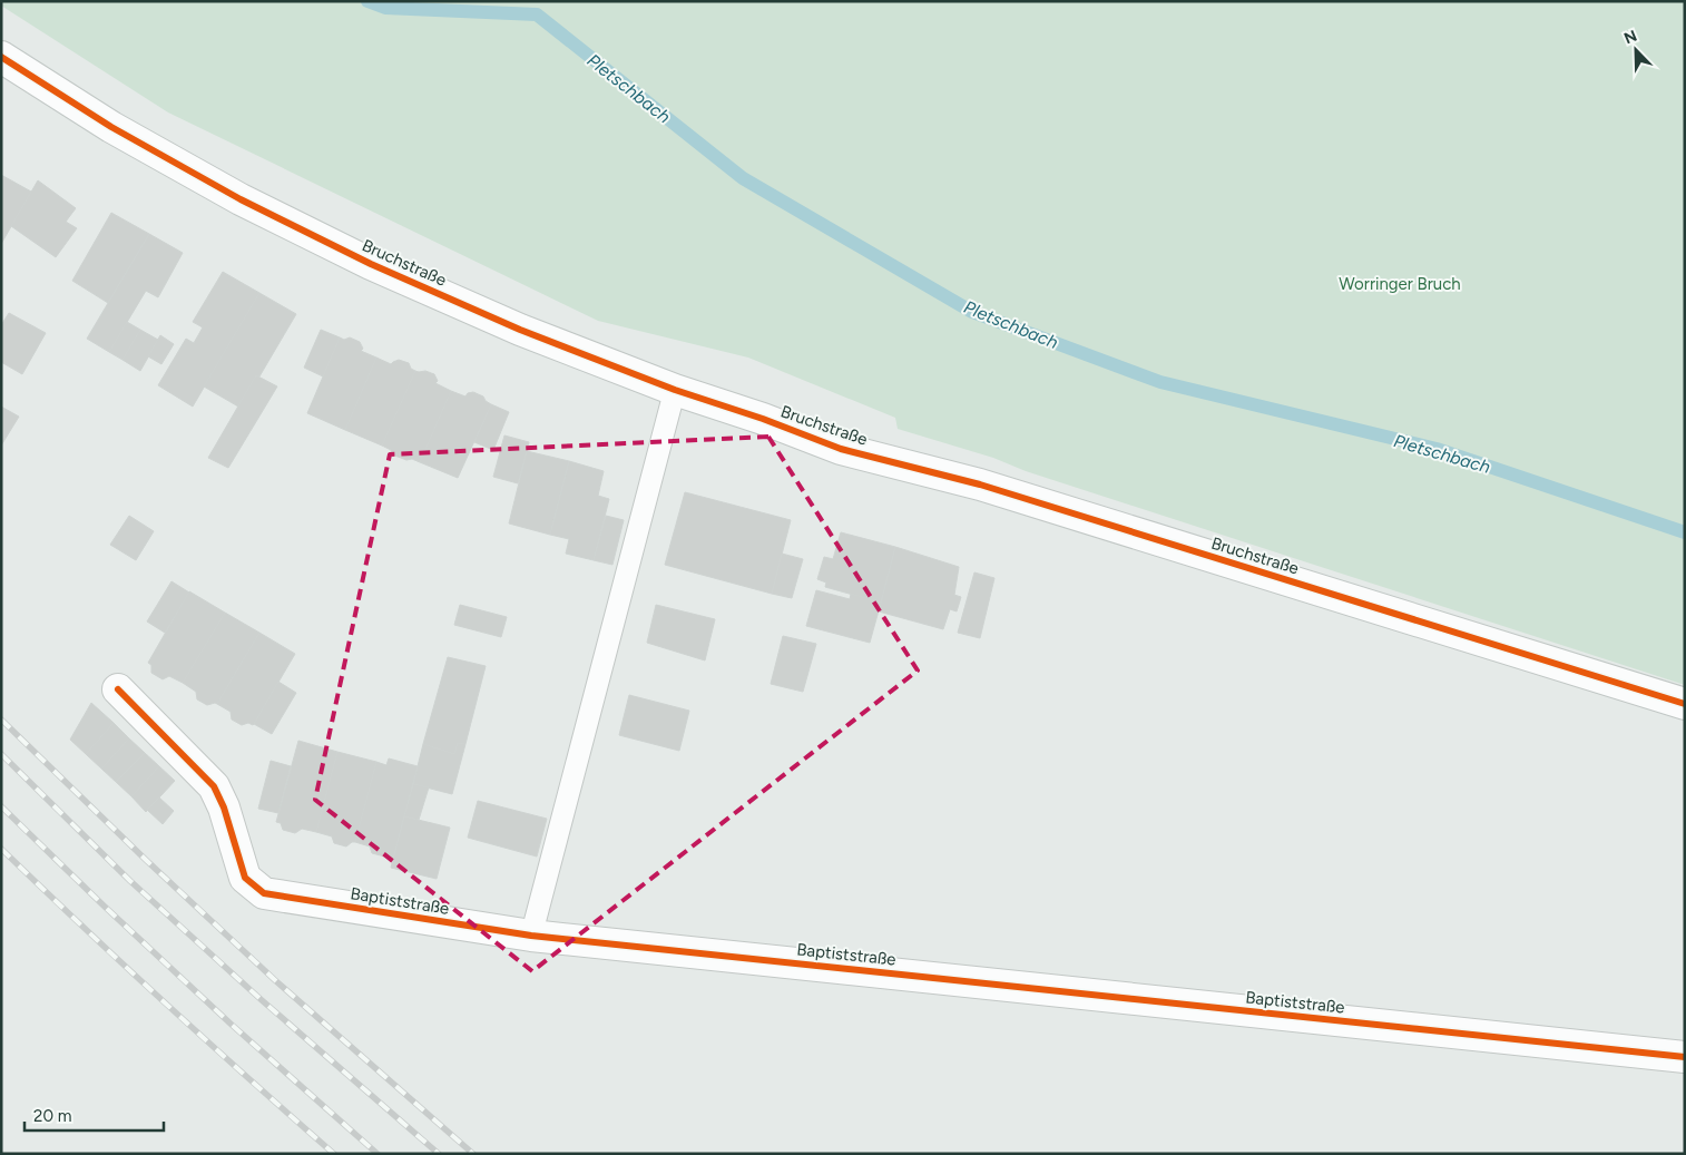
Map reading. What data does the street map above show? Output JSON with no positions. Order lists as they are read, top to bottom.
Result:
{
  "streets": {
    "main road": ["Bruchstraße", "Baptiststraße"]
  },
  "water": ["Pletschbach"],
  "parks": ["Worringer Bruch"],
  "scale_bar": "20 m",
  "north": "top left"
}
